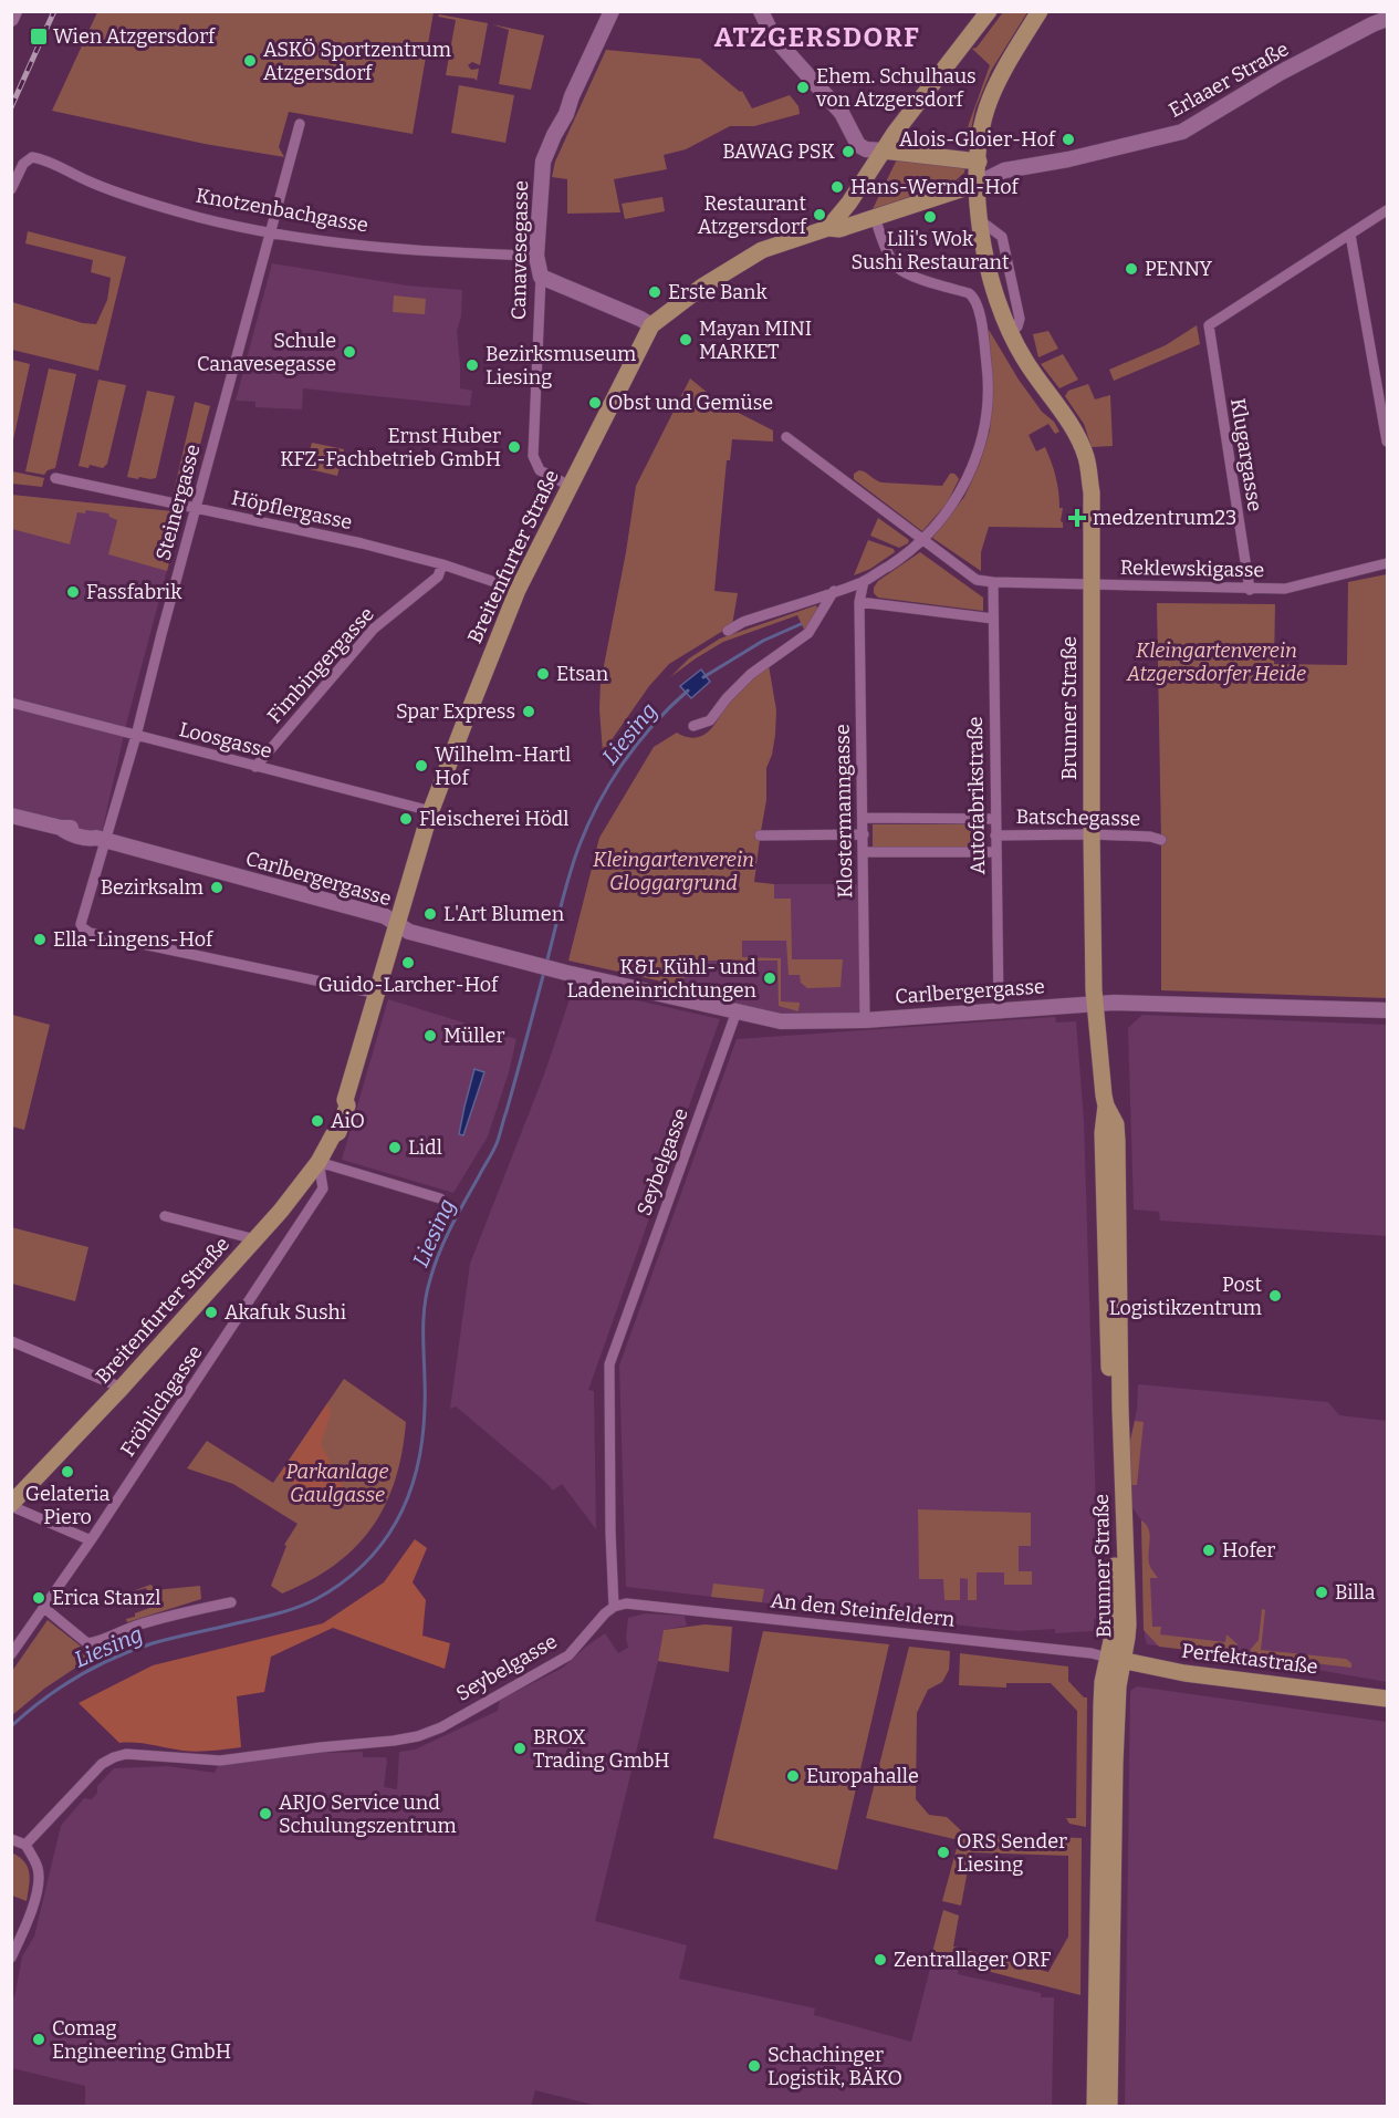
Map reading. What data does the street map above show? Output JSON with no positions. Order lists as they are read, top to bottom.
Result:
{
  "streets": {
    "main road": ["Breitenfurter Straße", "Brunner Straße", "Perfektastraße"],
    "street": [
      "Erlaaer Straße",
      "Knotzenbachgasse",
      "Canavesegasse",
      "Klugargasse",
      "Steinergasse",
      "Höpflergasse",
      "Reklewskigasse",
      "Fimbingergasse",
      "Loosgasse",
      "Autofabrikstraße",
      "Klostermanngasse",
      "Batschegasse",
      "Carlbergergasse",
      "Seybelgasse",
      "Fröhlichgasse",
      "An den Steinfeldern"
    ]
  },
  "crossings": [
    ["Knotzenbachgasse", "Canavesegasse"],
    ["Knotzenbachgasse", "Steinergasse"],
    ["Canavesegasse", "Breitenfurter Straße"],
    ["Klugargasse", "Reklewskigasse"],
    ["Steinergasse", "Höpflergasse"],
    ["Steinergasse", "Breitenfurter Straße"],
    ["Steinergasse", "Loosgasse"],
    ["Steinergasse", "Carlbergergasse"],
    ["Höpflergasse", "Breitenfurter Straße"],
    ["Höpflergasse", "Fimbingergasse"],
    ["Breitenfurter Straße", "Brunner Straße"],
    ["Breitenfurter Straße", "Loosgasse"],
    ["Breitenfurter Straße", "Carlbergergasse"],
    ["Breitenfurter Straße", "Fröhlichgasse"],
    ["Reklewskigasse", "Brunner Straße"],
    ["Reklewskigasse", "Autofabrikstraße"],
    ["Fimbingergasse", "Loosgasse"],
    ["Brunner Straße", "Batschegasse"],
    ["Brunner Straße", "Carlbergergasse"],
    ["Brunner Straße", "An den Steinfeldern"],
    ["Brunner Straße", "Perfektastraße"],
    ["Autofabrikstraße", "Batschegasse"],
    ["Autofabrikstraße", "Carlbergergasse"],
    ["Klostermanngasse", "Carlbergergasse"],
    ["Carlbergergasse", "Seybelgasse"],
    ["Seybelgasse", "An den Steinfeldern"],
    ["An den Steinfeldern", "Perfektastraße"]
  ],
  "districts": ["ATZGERSDORF"],
  "water": ["Liesing"],
  "parks": ["Kleingartenverein Atzgersdorfer Heide", "Kleingartenverein Gloggargrund", "Parkanlage Gaulgasse"],
  "places": {
    "transit": ["Wien Atzgersdorf"],
    "other": [
      "ASKÖ Sportzentrum Atzgersdorf",
      "Ehem. Schulhaus von Atzgersdorf",
      "Alois-Gloier-Hof",
      "BAWAG PSK",
      "Hans-Werndl-Hof",
      "Restaurant Atzgersdorf",
      "Lili's Wok Sushi Restaurant",
      "PENNY",
      "Erste Bank",
      "Mayan MINI MARKET",
      "Schule Canavesegasse",
      "Bezirksmuseum Liesing",
      "Obst und Gemüse",
      "Ernst Huber KFZ-Fachbetrieb GmbH",
      "Fassfabrik",
      "Etsan",
      "Spar Express",
      "Wilhelm-Hartl Hof",
      "Fleischerei Hödl",
      "Bezirksalm",
      "L'Art Blumen",
      "Ella-Lingens-Hof",
      "Guido-Larcher-Hof",
      "K&L Kühl- und Ladeneinrichtungen",
      "Müller",
      "AiO",
      "Lidl",
      "Post Logistikzentrum",
      "Akafuk Sushi",
      "Gelateria Piero",
      "Hofer",
      "Billa",
      "Erica Stanzl",
      "BROX Trading GmbH",
      "Europahalle",
      "ARJO Service und Schulungszentrum",
      "ORS Sender Liesing",
      "Zentrallager ORF",
      "Comag Engineering GmbH",
      "Schachinger Logistik, BÄKO"
    ],
    "health": ["medzentrum23"]
  }
}
